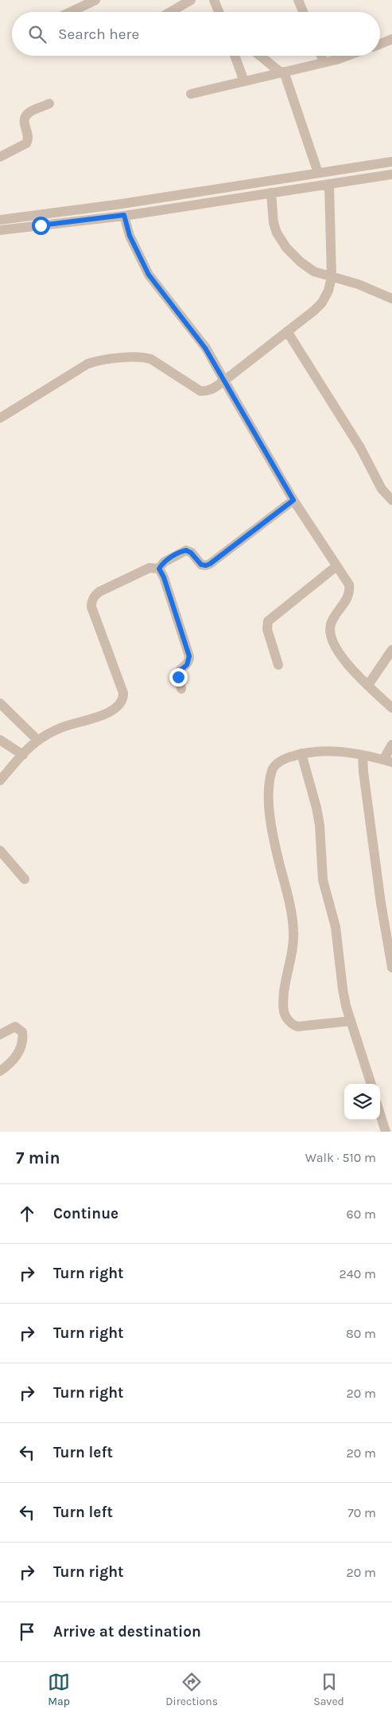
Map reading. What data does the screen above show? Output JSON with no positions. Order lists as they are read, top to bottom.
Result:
{
  "page": {
    "search": "Search here",
    "heading": ["7 min", "Walk · 510 m"],
    "list": [
      ["Continue", "60 m"],
      ["Turn right", "240 m"],
      ["Turn right", "80 m"],
      ["Turn right", "20 m"],
      ["Turn left", "20 m"],
      ["Turn left", "70 m"],
      ["Turn right", "20 m"],
      "Arrive at destination"
    ],
    "nav": ["Map", "Directions", "Saved"]
  }
}
